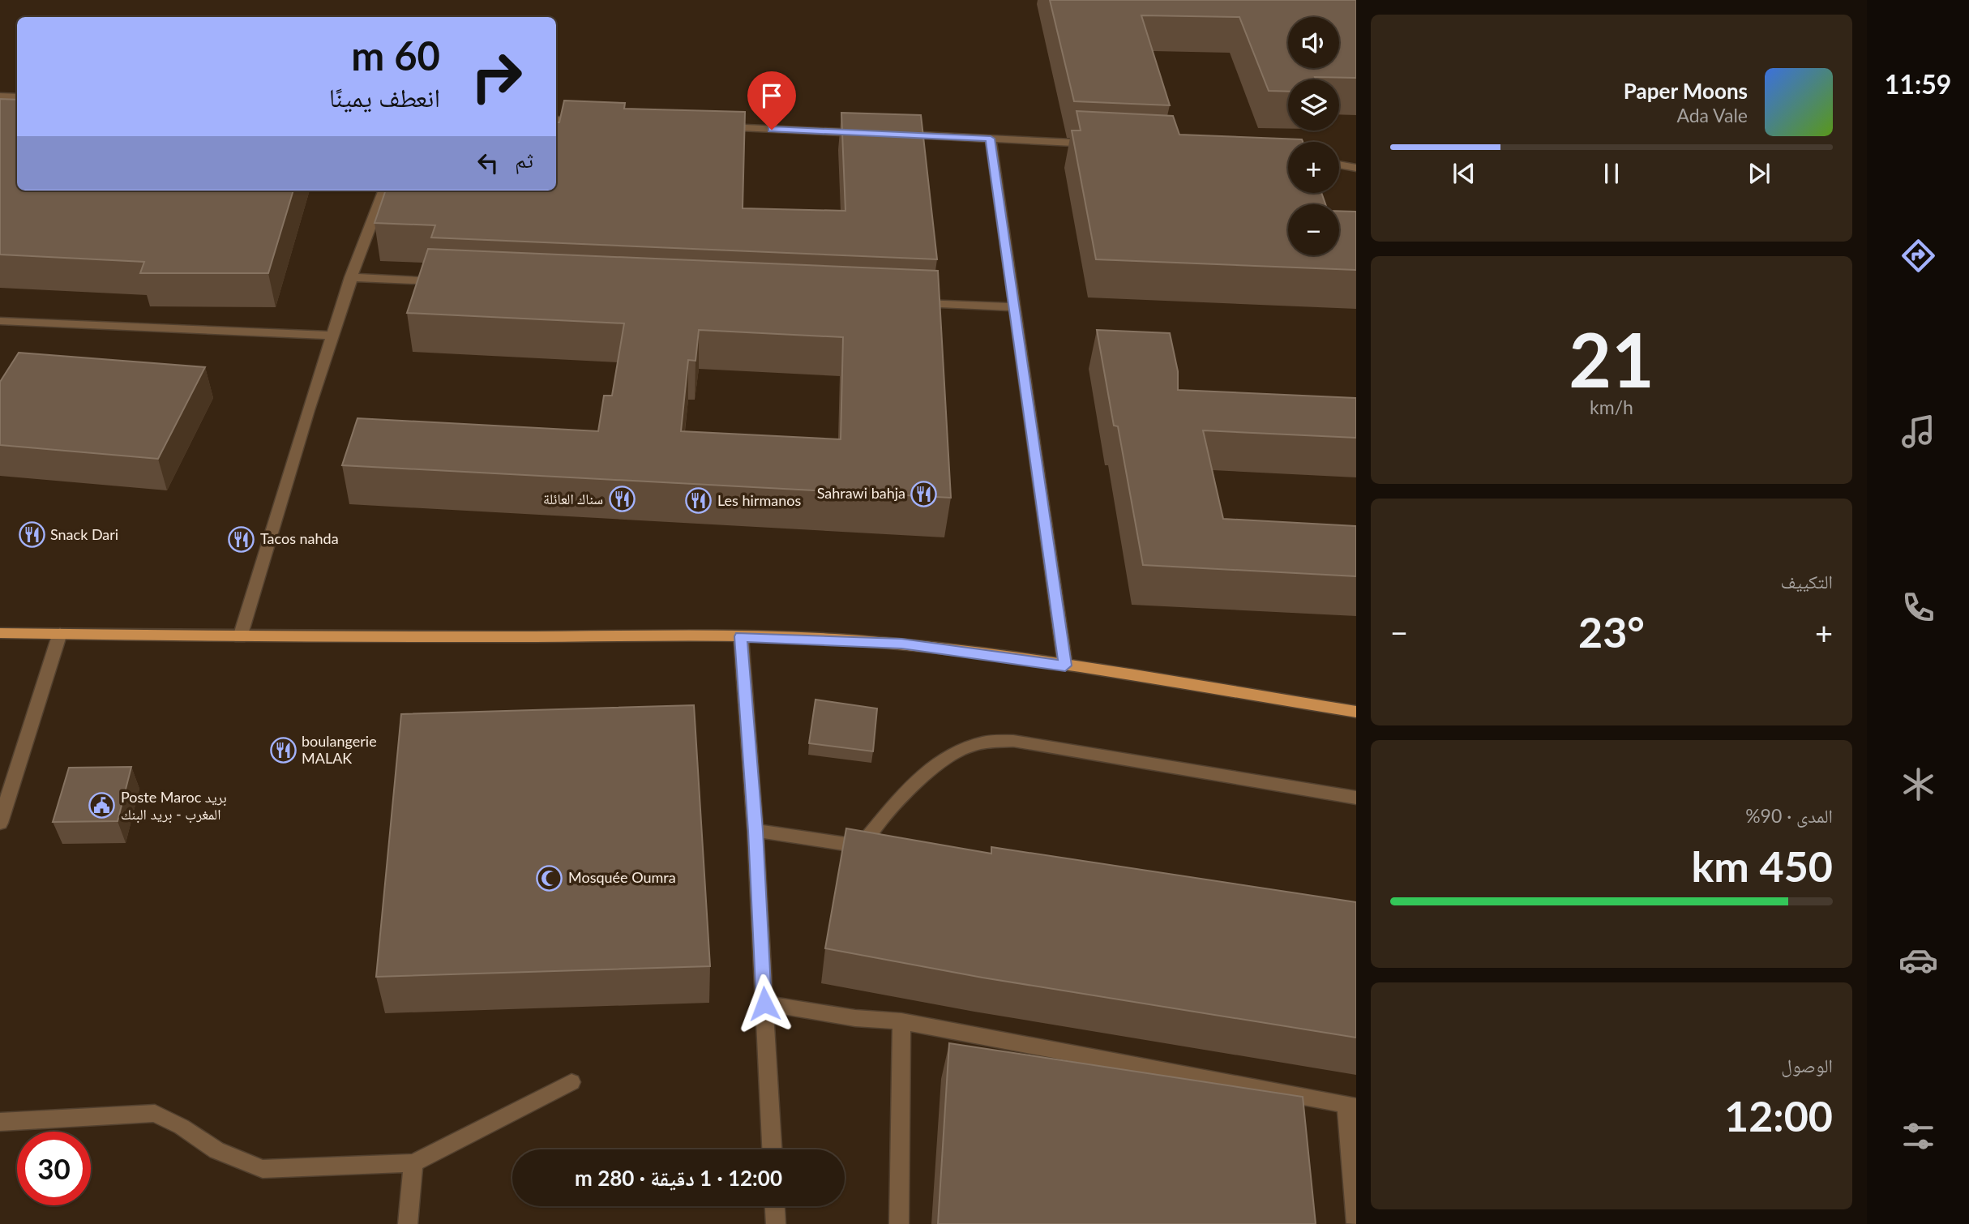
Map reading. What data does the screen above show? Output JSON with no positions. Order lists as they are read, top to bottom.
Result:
{
  "places": {
    "restaurant": [
      "Sahrawi bahja",
      "سناك العائلة",
      "Les hirmanos",
      "Snack Dari",
      "Tacos nahda",
      "boulangerie MALAK"
    ],
    "public building": ["Poste Maroc بريد المغرب - بريد البنك"],
    "mosque": ["Mosquée Oumra"]
  },
  "page": {
    "tabs": "11:59",
    "map_buttons": ["+", "−"],
    "turn": ["60 m", "انعطف يمينًا"],
    "song": ["Paper Moons", "Ada Vale"],
    "then": "ثم",
    "tile": [
      ["21", "km/h"],
      "التكييف",
      ["المدى · 90%", "450 km"],
      ["الوصول", "12:00"]
    ],
    "heat": ["−", "23°", "+"],
    "limit": "30",
    "trip": "12:00 · 1 دقيقة · 280 m"
  }
}
